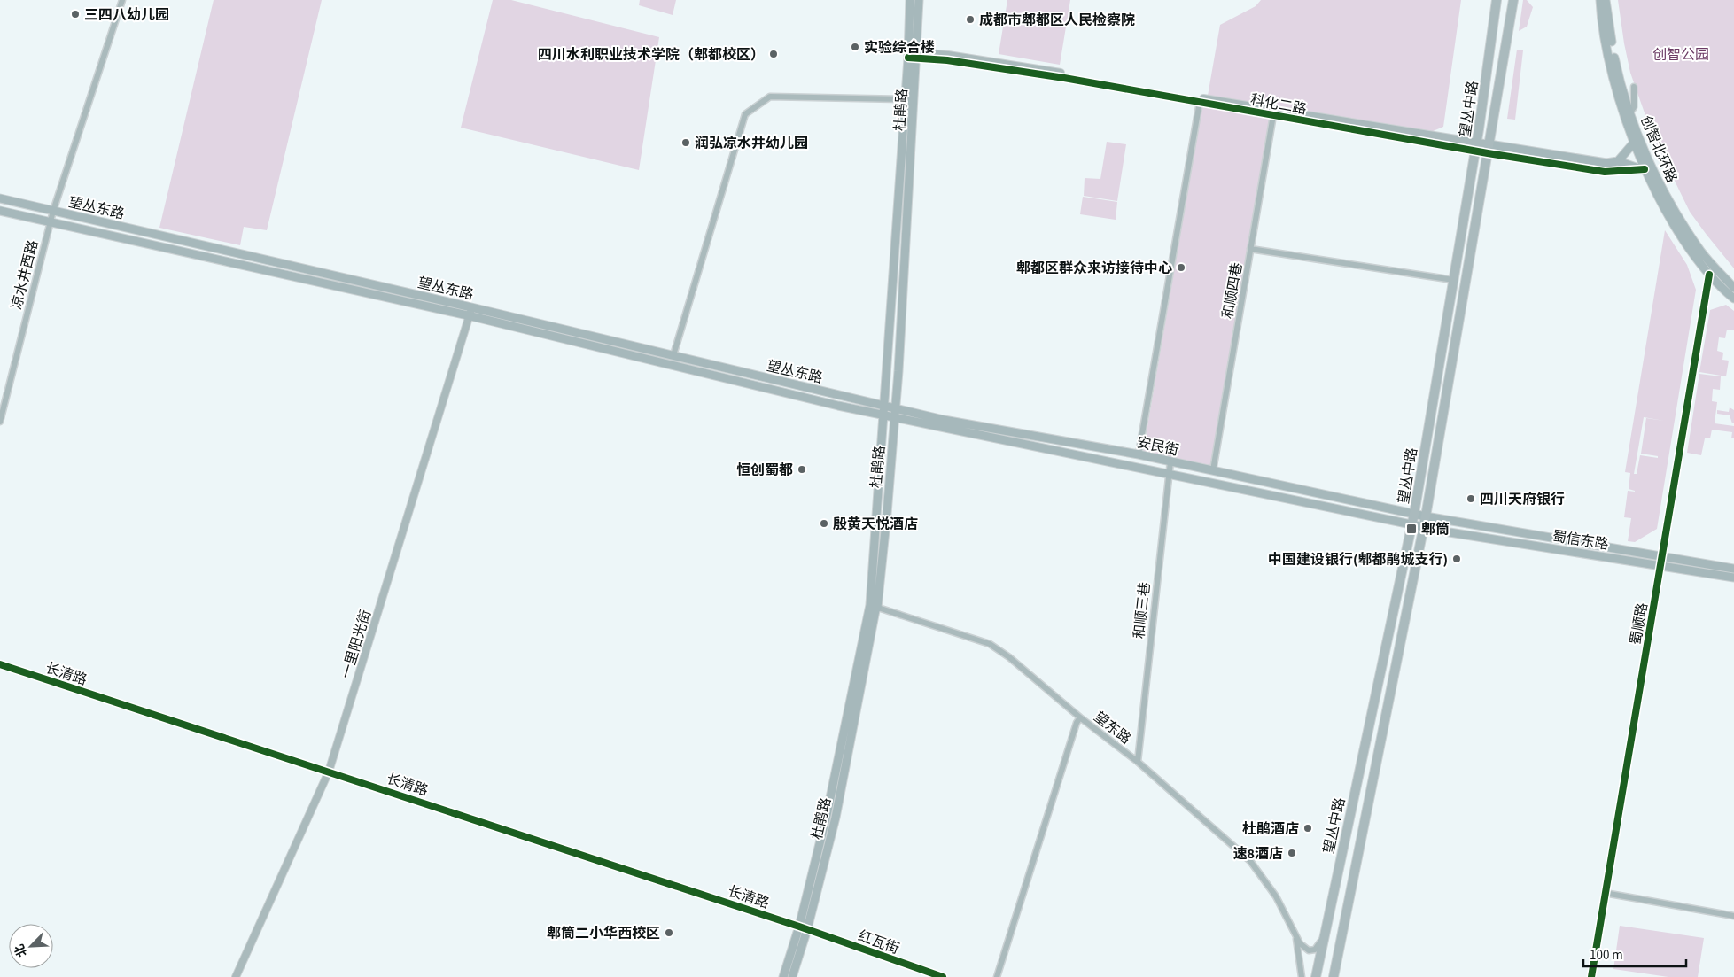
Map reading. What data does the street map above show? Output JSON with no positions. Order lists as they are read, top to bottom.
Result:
{
  "streets": {
    "main road": [
      "望丛中路",
      "杜鹃路",
      "创智北环路",
      "望丛东路",
      "安民街",
      "蜀信东路"
    ],
    "street": [
      "科化二路",
      "凉水井西路",
      "和顺四巷",
      "和顺三巷",
      "蜀顺路",
      "一里阳光街",
      "长清路",
      "望东路",
      "红瓦街"
    ]
  },
  "crossings": [
    ["科化二路", "望丛中路"],
    ["科化二路", "杜鹃路"],
    ["科化二路", "和顺四巷"],
    ["望丛中路", "安民街"],
    ["望丛中路", "蜀信东路"],
    ["望丛中路", "望东路"],
    ["杜鹃路", "望丛东路"],
    ["杜鹃路", "安民街"],
    ["杜鹃路", "长清路"],
    ["杜鹃路", "望东路"],
    ["杜鹃路", "红瓦街"],
    ["望丛东路", "凉水井西路"],
    ["望丛东路", "安民街"],
    ["望丛东路", "一里阳光街"],
    ["和顺四巷", "安民街"],
    ["安民街", "蜀信东路"],
    ["安民街", "和顺三巷"],
    ["蜀信东路", "蜀顺路"],
    ["和顺三巷", "望东路"],
    ["一里阳光街", "长清路"],
    ["长清路", "红瓦街"]
  ],
  "parks": ["创智公园"],
  "places": {
    "other": [
      "三四八幼儿园",
      "成都市郫都区人民检察院",
      "实验综合楼",
      "四川水利职业技术学院（郫都校区）",
      "润弘凉水井幼儿园",
      "郫都区群众来访接待中心",
      "恒创蜀都",
      "四川天府银行",
      "殷黄天悦酒店",
      "中国建设银行(郫都鹃城支行)",
      "杜鹃酒店",
      "速8酒店",
      "郫筒二小华西校区"
    ],
    "transit": ["郫筒"]
  },
  "scale_bar": "100 m",
  "north": "bottom left"
}
